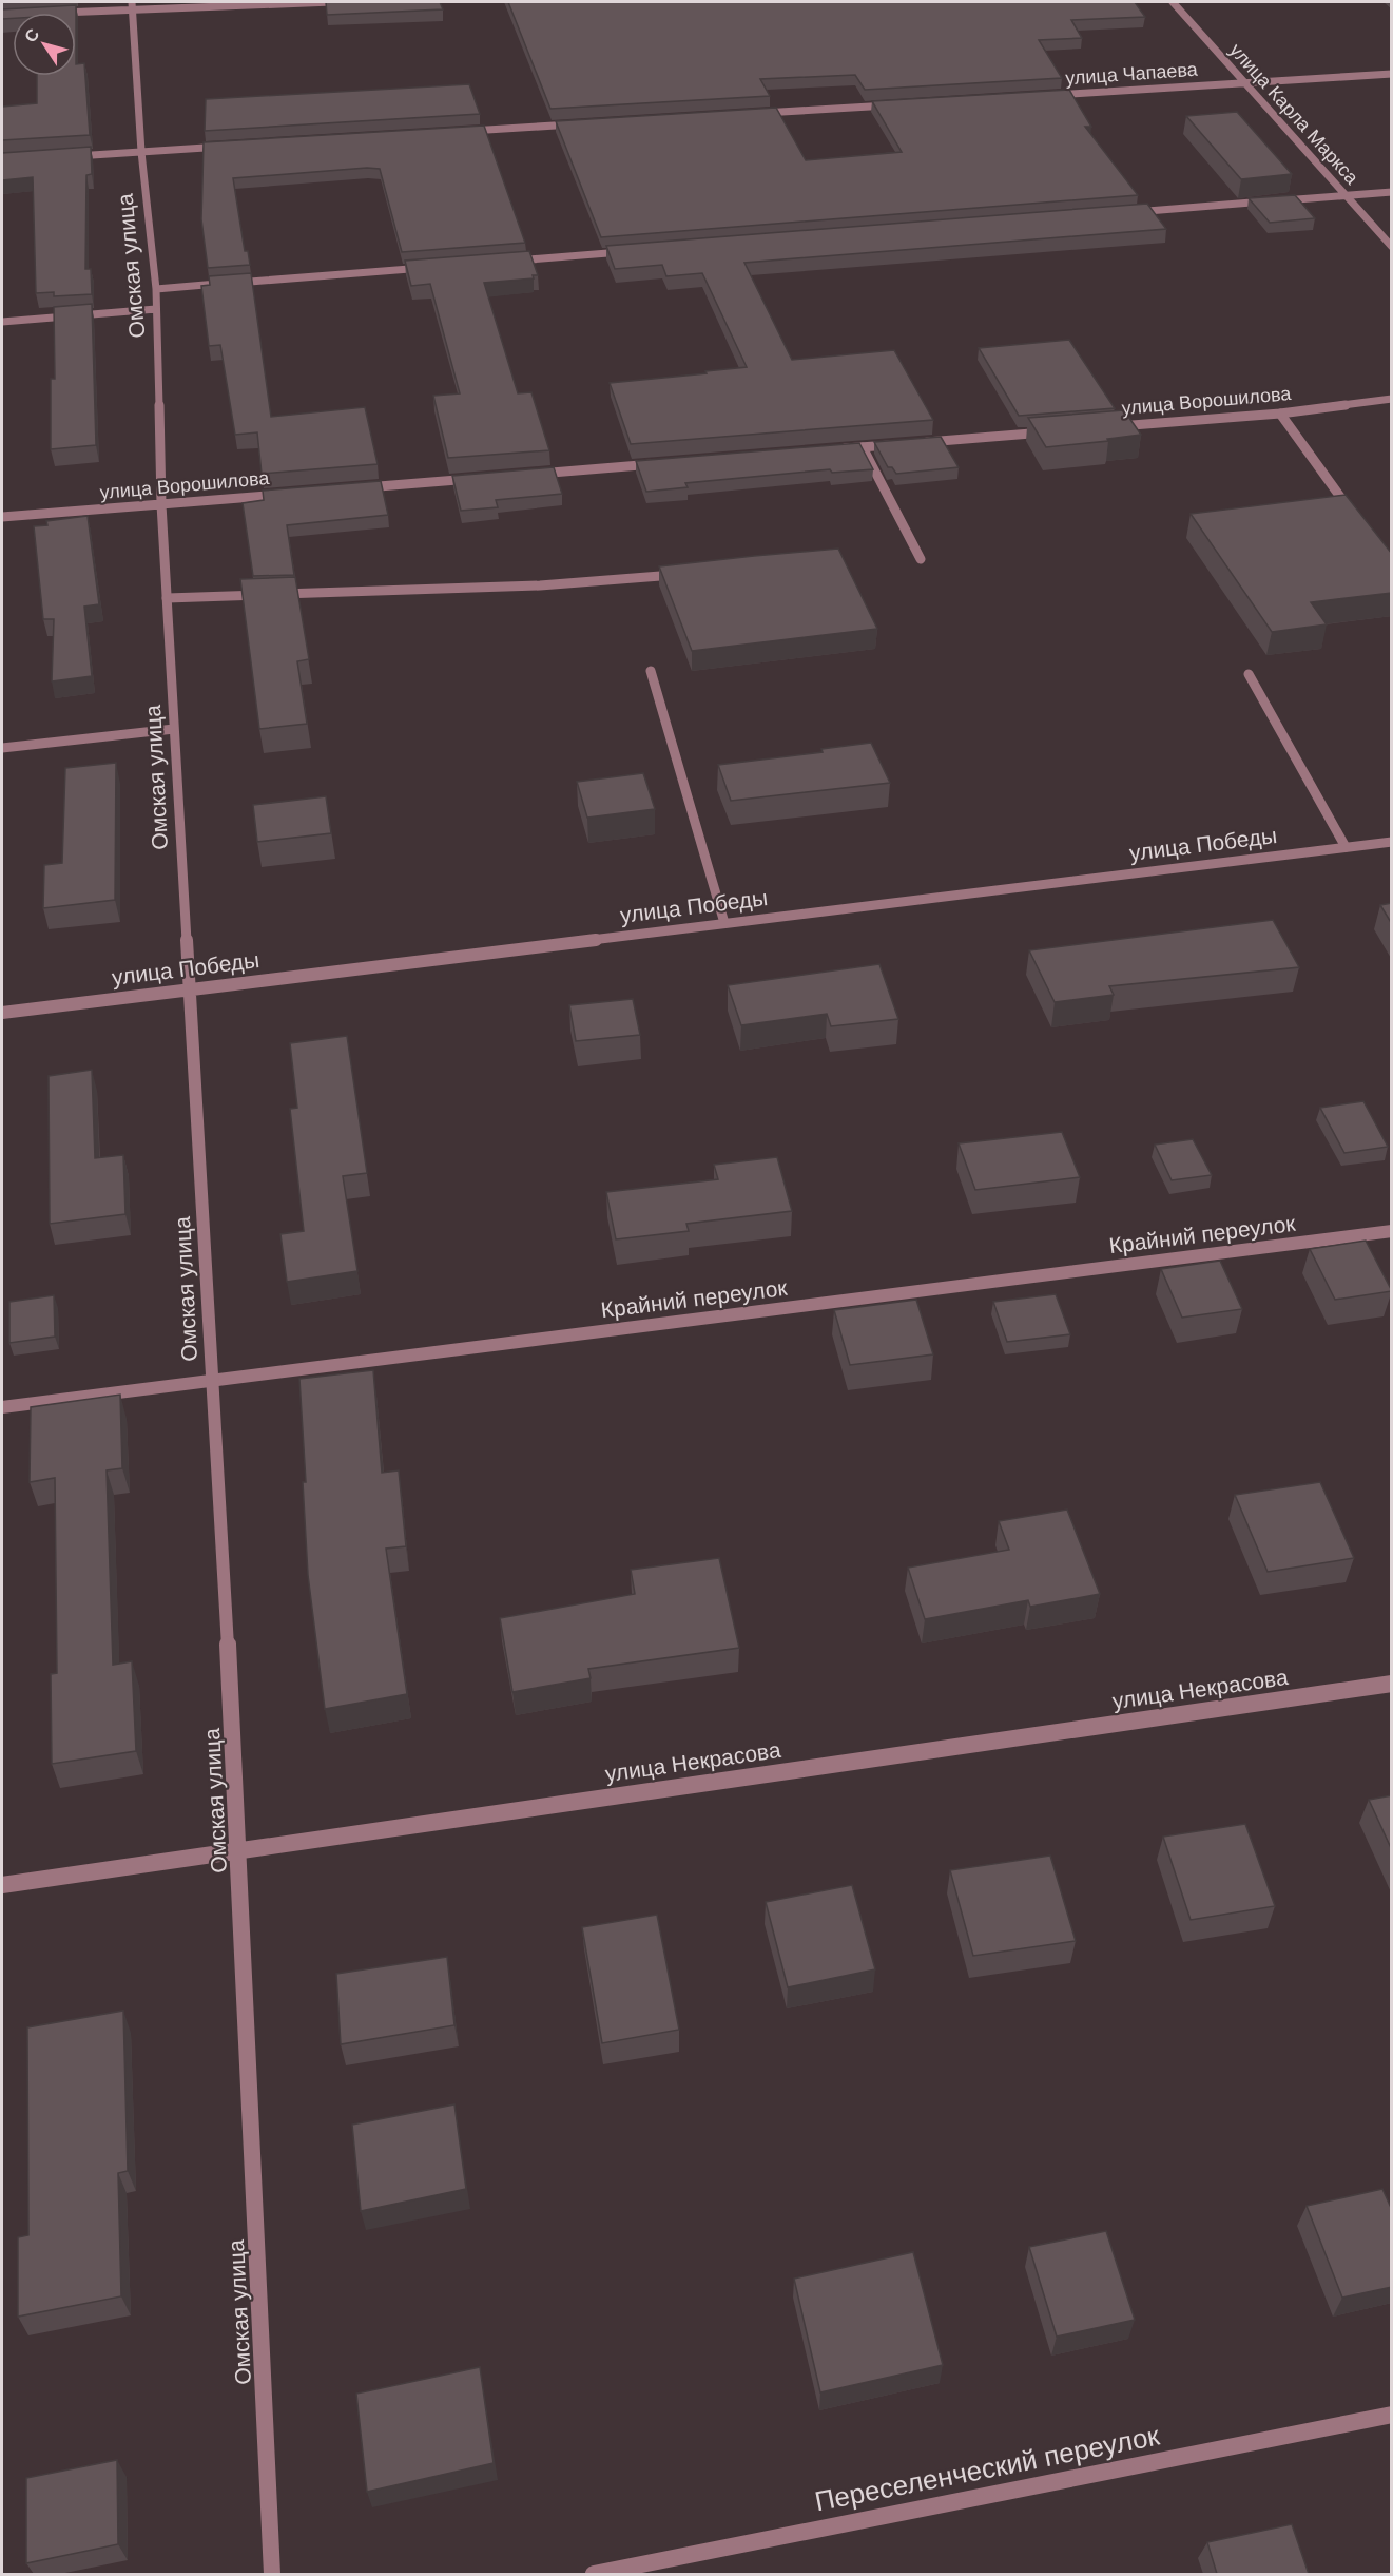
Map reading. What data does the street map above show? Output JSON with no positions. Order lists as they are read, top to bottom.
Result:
{
  "streets": {
    "street": [
      "улица Чапаева",
      "улица Карла Маркса",
      "Омская улица",
      "улица Ворошилова",
      "улица Победы",
      "Крайний переулок",
      "улица Некрасова",
      "Переселенческий переулок"
    ]
  },
  "crossings": [
    ["улица Чапаева", "улица Карла Маркса"],
    ["Омская улица", "улица Ворошилова"],
    ["Омская улица", "улица Победы"],
    ["Омская улица", "Крайний переулок"],
    ["Омская улица", "улица Некрасова"]
  ],
  "north": "top left"
}
